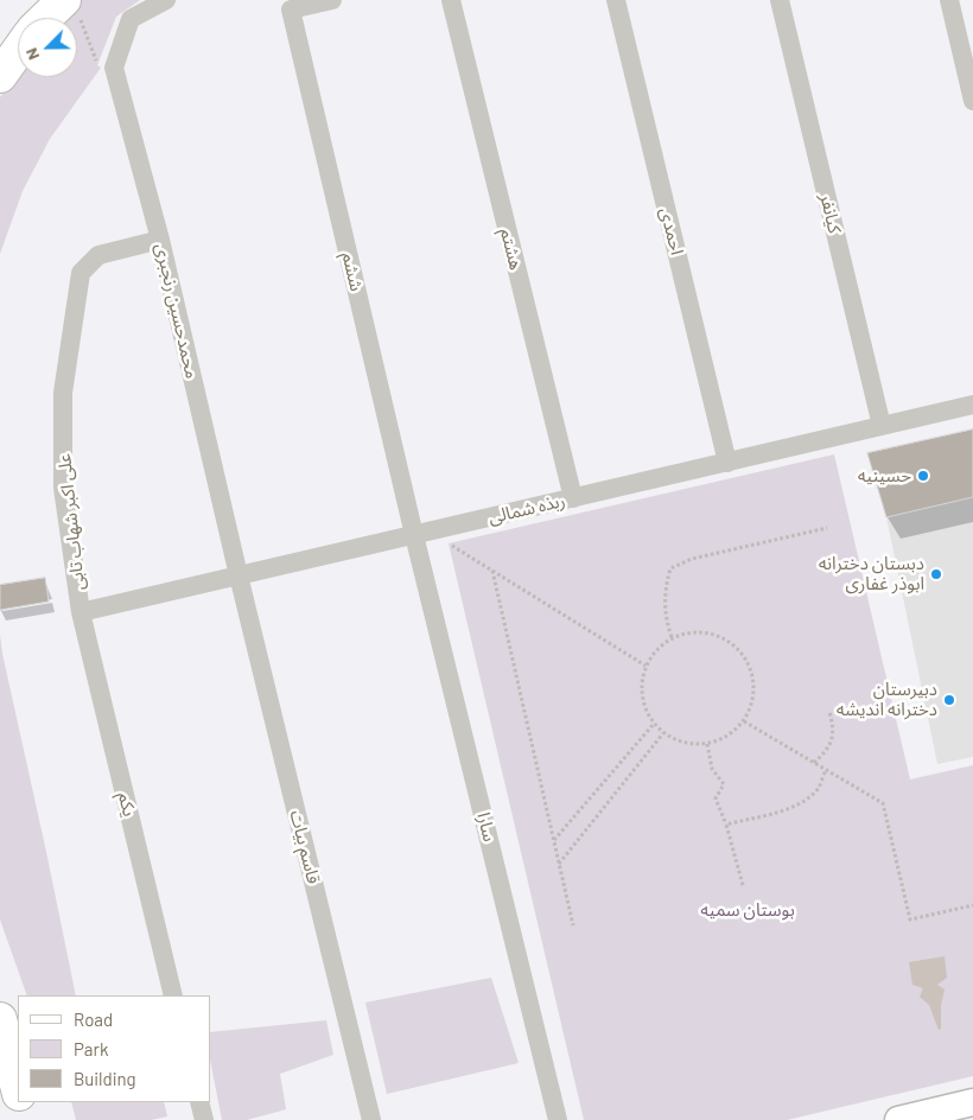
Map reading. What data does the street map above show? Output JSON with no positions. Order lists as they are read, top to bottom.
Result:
{
  "streets": {
    "street": [
      "کیانفر",
      "احمدی",
      "هشتم",
      "ششم",
      "محمدحسین رنجبری",
      "ربذه شمالی",
      "علی اکبر شهاب تابی",
      "یکم",
      "سارا",
      "قاسم بیات"
    ]
  },
  "crossings": [
    ["کیانفر", "ربذه شمالی"],
    ["احمدی", "ربذه شمالی"],
    ["هشتم", "ربذه شمالی"],
    ["ششم", "ربذه شمالی"],
    ["ششم", "سارا"],
    ["محمدحسین رنجبری", "ربذه شمالی"],
    ["محمدحسین رنجبری", "علی اکبر شهاب تابی"],
    ["محمدحسین رنجبری", "قاسم بیات"],
    ["ربذه شمالی", "علی اکبر شهاب تابی"],
    ["ربذه شمالی", "یکم"],
    ["ربذه شمالی", "سارا"],
    ["ربذه شمالی", "قاسم بیات"],
    ["علی اکبر شهاب تابی", "یکم"]
  ],
  "parks": ["بوستان سمیه"],
  "places": ["حسینیه", "دبستان دخترانه ابوذر غفاری", "دبیرستان دخترانه اندیشه"],
  "legend": ["Road", "Park", "Building"],
  "north": "bottom left"
}
